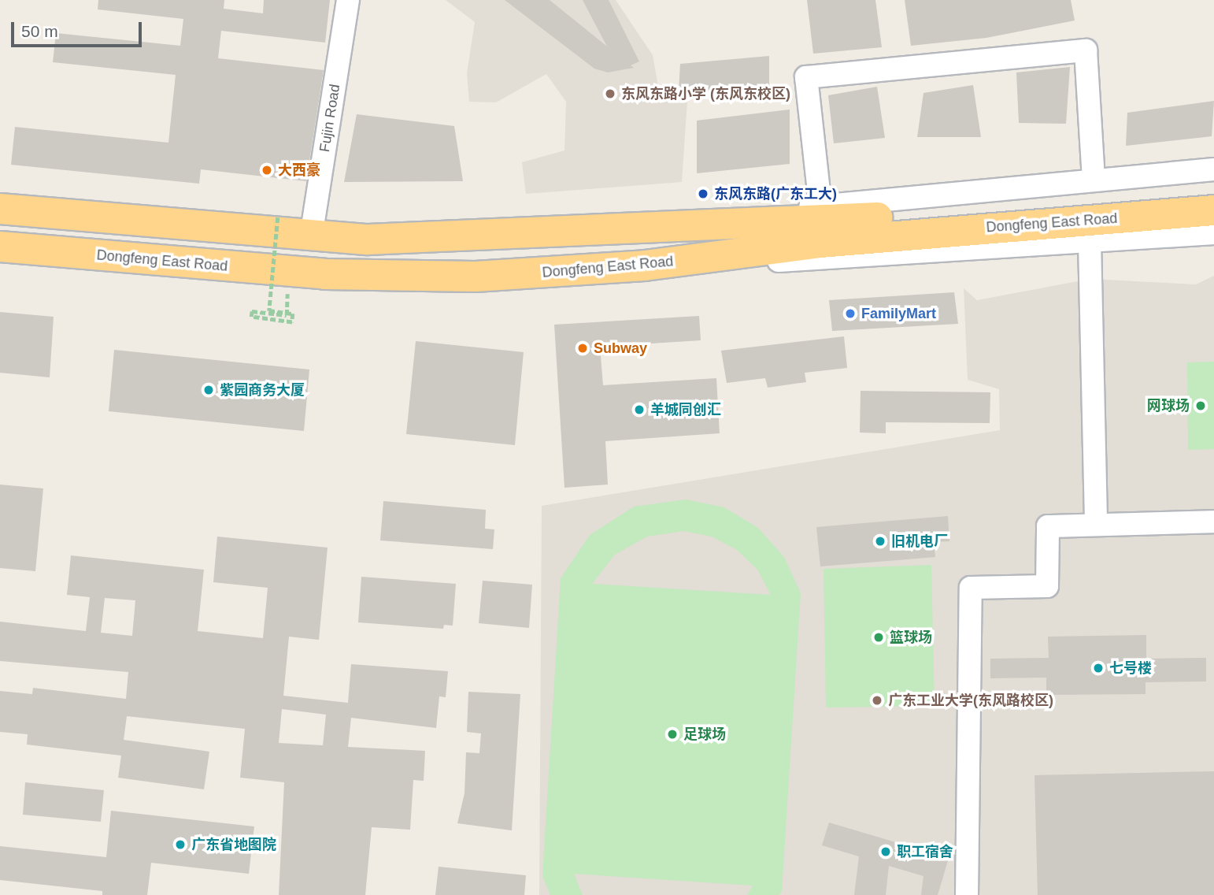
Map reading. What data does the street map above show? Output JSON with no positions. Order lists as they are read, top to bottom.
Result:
{
  "streets": {
    "highway": ["Dongfeng East Road"],
    "street": ["Fujin Road"]
  },
  "crossings": [
    ["Fujin Road", "Dongfeng East Road"]
  ],
  "places": [
    "东风东路小学 (东风东校区)",
    "大西豪",
    "东风东路(广东工大)",
    "FamilyMart",
    "Subway",
    "紫园商务大厦",
    "网球场",
    "羊城同创汇",
    "旧机电厂",
    "篮球场",
    "七号楼",
    "广东工业大学(东风路校区)",
    "足球场",
    "广东省地图院",
    "职工宿舍"
  ],
  "scale_bar": "50 m"
}
